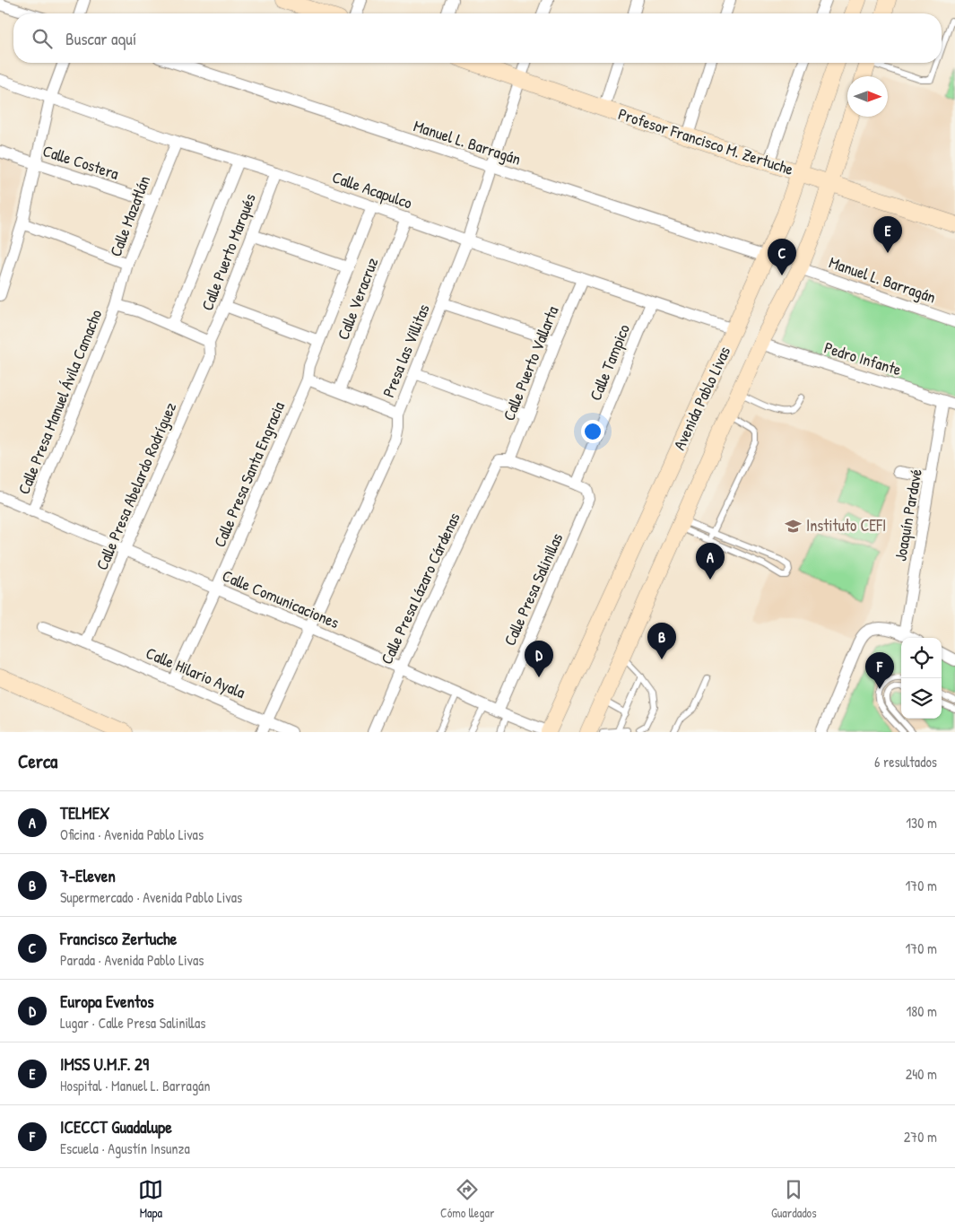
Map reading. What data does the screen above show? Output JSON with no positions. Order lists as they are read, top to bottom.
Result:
{
  "streets": {
    "main road": ["Profesor Francisco M. Zertuche", "Avenida Pablo Livas"],
    "street": [
      "Manuel L. Barragán",
      "Calle Costera",
      "Calle Acapulco",
      "Calle Mazatlán",
      "Calle Puerto Marqués",
      "Calle Veracruz",
      "Presa las Villitas",
      "Pedro Infante",
      "Calle Tampico",
      "Calle Puerto Vallarta",
      "Calle Presa Manuel Ávila Camacho",
      "Calle Presa Santa Engracia",
      "Calle Presa Abelardo Rodríguez",
      "Joaquín Pardavé",
      "Calle Presa Lázaro Cárdenas",
      "Calle Presa Salinillas",
      "Calle Comunicaciones",
      "Calle Hilario Ayala"
    ]
  },
  "crossings": [
    ["Profesor Francisco M. Zertuche", "Presa las Villitas"],
    ["Profesor Francisco M. Zertuche", "Avenida Pablo Livas"],
    ["Manuel L. Barragán", "Presa las Villitas"],
    ["Manuel L. Barragán", "Avenida Pablo Livas"],
    ["Calle Costera", "Calle Mazatlán"],
    ["Calle Acapulco", "Calle Mazatlán"],
    ["Calle Acapulco", "Calle Puerto Marqués"],
    ["Calle Acapulco", "Calle Veracruz"],
    ["Calle Acapulco", "Presa las Villitas"],
    ["Calle Acapulco", "Calle Tampico"],
    ["Calle Acapulco", "Calle Puerto Vallarta"],
    ["Calle Acapulco", "Avenida Pablo Livas"],
    ["Calle Mazatlán", "Calle Presa Manuel Ávila Camacho"],
    ["Calle Puerto Marqués", "Calle Presa Abelardo Rodríguez"],
    ["Calle Veracruz", "Calle Presa Santa Engracia"],
    ["Presa las Villitas", "Calle Comunicaciones"],
    ["Presa las Villitas", "Calle Hilario Ayala"],
    ["Pedro Infante", "Avenida Pablo Livas"],
    ["Pedro Infante", "Joaquín Pardavé"],
    ["Calle Tampico", "Calle Presa Salinillas"],
    ["Calle Puerto Vallarta", "Calle Presa Lázaro Cárdenas"],
    ["Avenida Pablo Livas", "Calle Comunicaciones"],
    ["Calle Presa Manuel Ávila Camacho", "Calle Comunicaciones"],
    ["Calle Presa Santa Engracia", "Calle Comunicaciones"],
    ["Calle Presa Santa Engracia", "Calle Hilario Ayala"],
    ["Calle Presa Abelardo Rodríguez", "Calle Comunicaciones"],
    ["Calle Presa Abelardo Rodríguez", "Calle Hilario Ayala"],
    ["Calle Presa Lázaro Cárdenas", "Calle Comunicaciones"],
    ["Calle Presa Salinillas", "Calle Comunicaciones"]
  ],
  "places": {
    "school or university": ["Instituto CEFI"]
  },
  "north": "right",
  "page": {
    "search": "Buscar aquí",
    "pins": [
      "E",
      "C",
      "A",
      "B",
      "D",
      "F"
    ],
    "heading": ["Cerca", "6 resultados"],
    "list": [
      {
        "mark": "A",
        "name": "TELMEX",
        "note": "Oficina · Avenida Pablo Livas",
        "value": "130 m"
      },
      {
        "mark": "B",
        "name": "7-Eleven",
        "note": "Supermercado · Avenida Pablo Livas",
        "value": "170 m"
      },
      {
        "mark": "C",
        "name": "Francisco Zertuche",
        "note": "Parada · Avenida Pablo Livas",
        "value": "170 m"
      },
      {
        "mark": "D",
        "name": "Europa Eventos",
        "note": "Lugar · Calle Presa Salinillas",
        "value": "180 m"
      },
      {
        "mark": "E",
        "name": "IMSS U.M.F. 29",
        "note": "Hospital · Manuel L. Barragán",
        "value": "240 m"
      },
      {
        "mark": "F",
        "name": "ICECCT Guadalupe",
        "note": "Escuela · Agustín Insunza",
        "value": "270 m"
      }
    ],
    "nav": ["Mapa", "Cómo llegar", "Guardados"]
  }
}
